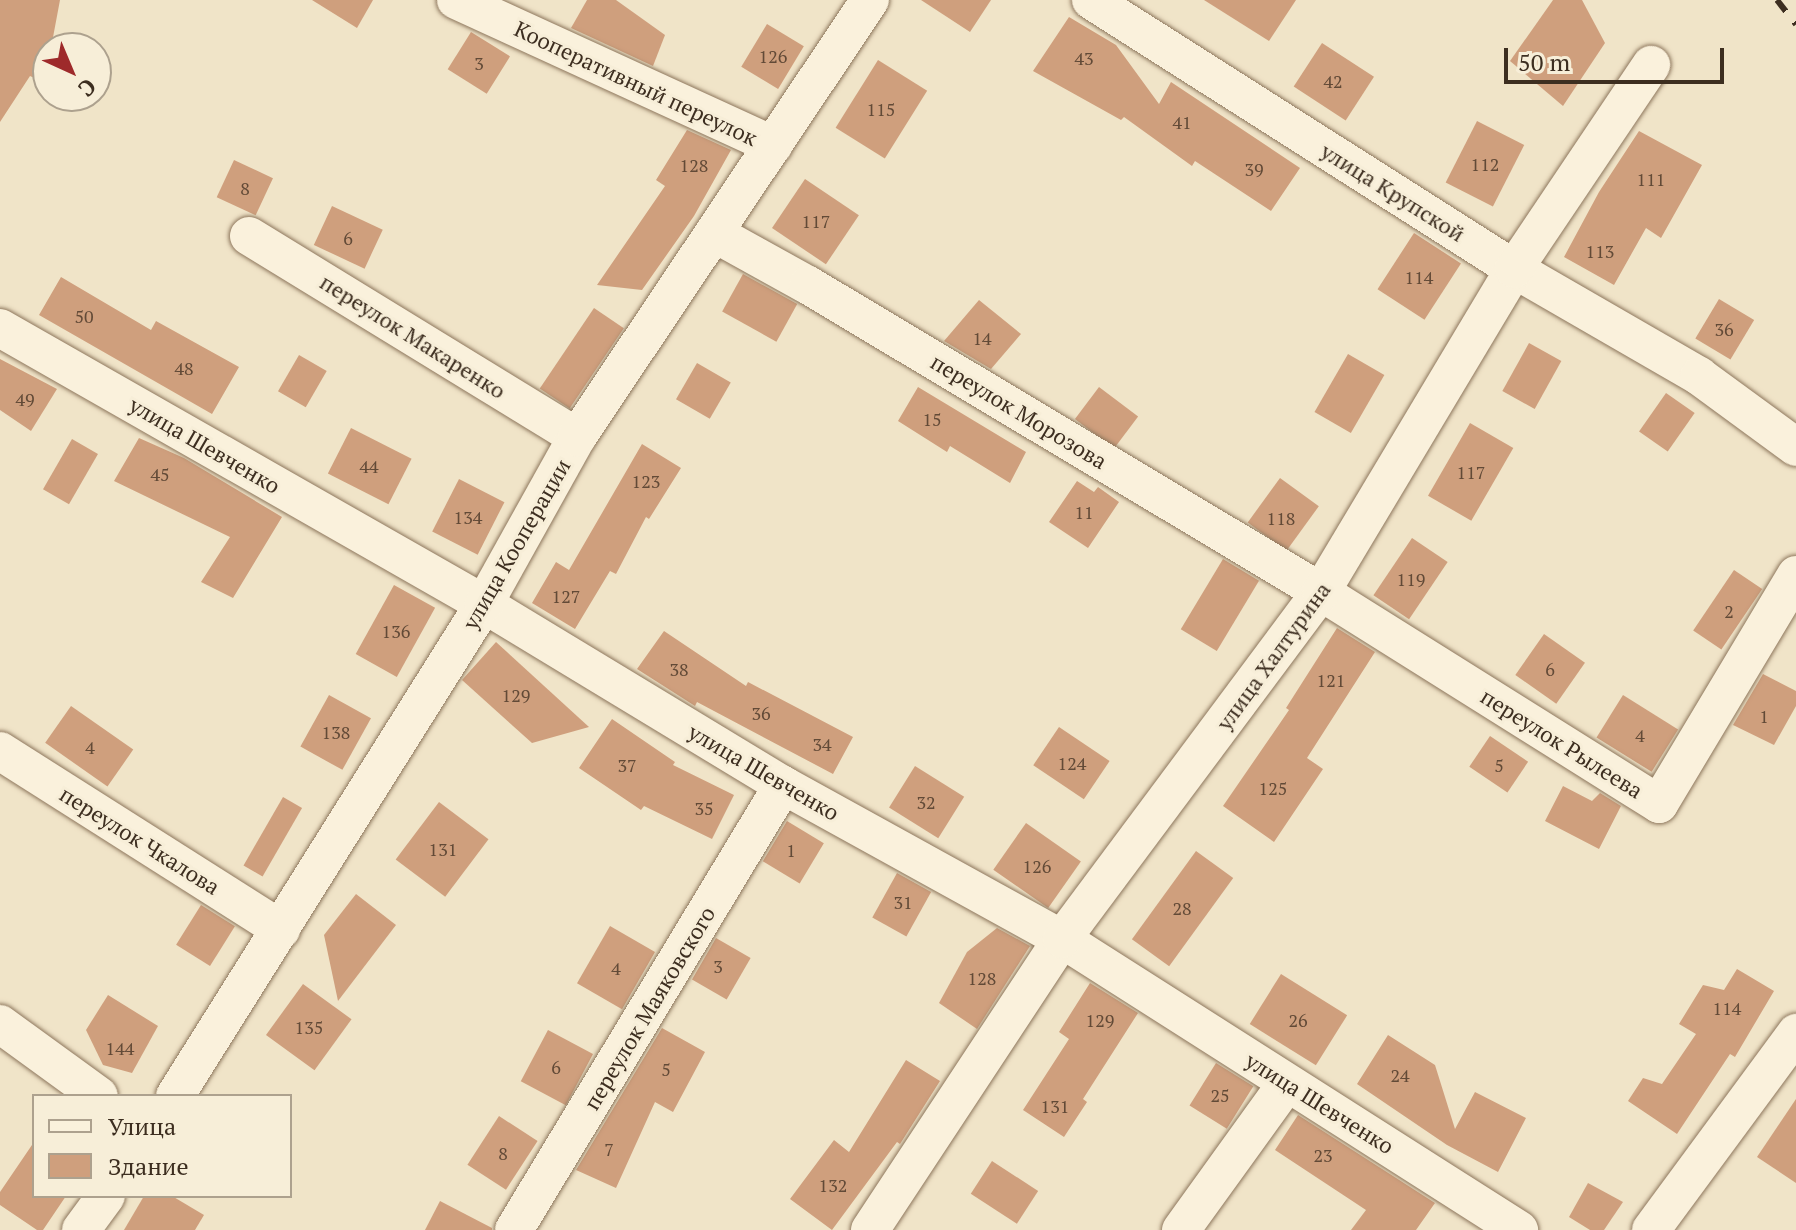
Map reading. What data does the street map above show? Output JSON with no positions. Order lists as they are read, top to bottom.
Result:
{
  "streets": {
    "street": [
      "Кооперативный переулок",
      "улица Крупской",
      "переулок Макаренко",
      "переулок Морозова",
      "улица Шевченко",
      "улица Кооперации",
      "улица Халтурина",
      "переулок Рылеева",
      "переулок Чкалова",
      "переулок Маяковского"
    ]
  },
  "crossings": [
    ["Кооперативный переулок", "улица Кооперации"],
    ["улица Крупской", "улица Халтурина"],
    ["переулок Макаренко", "улица Кооперации"],
    ["переулок Морозова", "улица Кооперации"],
    ["переулок Морозова", "улица Халтурина"],
    ["переулок Морозова", "переулок Рылеева"],
    ["улица Шевченко", "улица Кооперации"],
    ["улица Шевченко", "улица Халтурина"],
    ["улица Шевченко", "переулок Маяковского"],
    ["улица Кооперации", "переулок Чкалова"],
    ["улица Халтурина", "переулок Рылеева"]
  ],
  "house_numbers": [
    "126",
    "43",
    "3",
    "42",
    "115",
    "41",
    "112",
    "128",
    "39",
    "111",
    "8",
    "117",
    "6",
    "113",
    "114",
    "50",
    "36",
    "14",
    "48",
    "49",
    "15",
    "44",
    "117",
    "45",
    "123",
    "11",
    "134",
    "118",
    "119",
    "127",
    "2",
    "136",
    "38",
    "6",
    "121",
    "129",
    "36",
    "1",
    "138",
    "4",
    "34",
    "4",
    "124",
    "37",
    "5",
    "125",
    "32",
    "35",
    "131",
    "1",
    "126",
    "31",
    "28",
    "3",
    "4",
    "128",
    "114",
    "129",
    "26",
    "135",
    "144",
    "6",
    "5",
    "24",
    "25",
    "131",
    "7",
    "8",
    "23",
    "132"
  ],
  "legend": ["Улица", "Здание"],
  "scale_bar": "50 m",
  "north": "bottom right"
}
